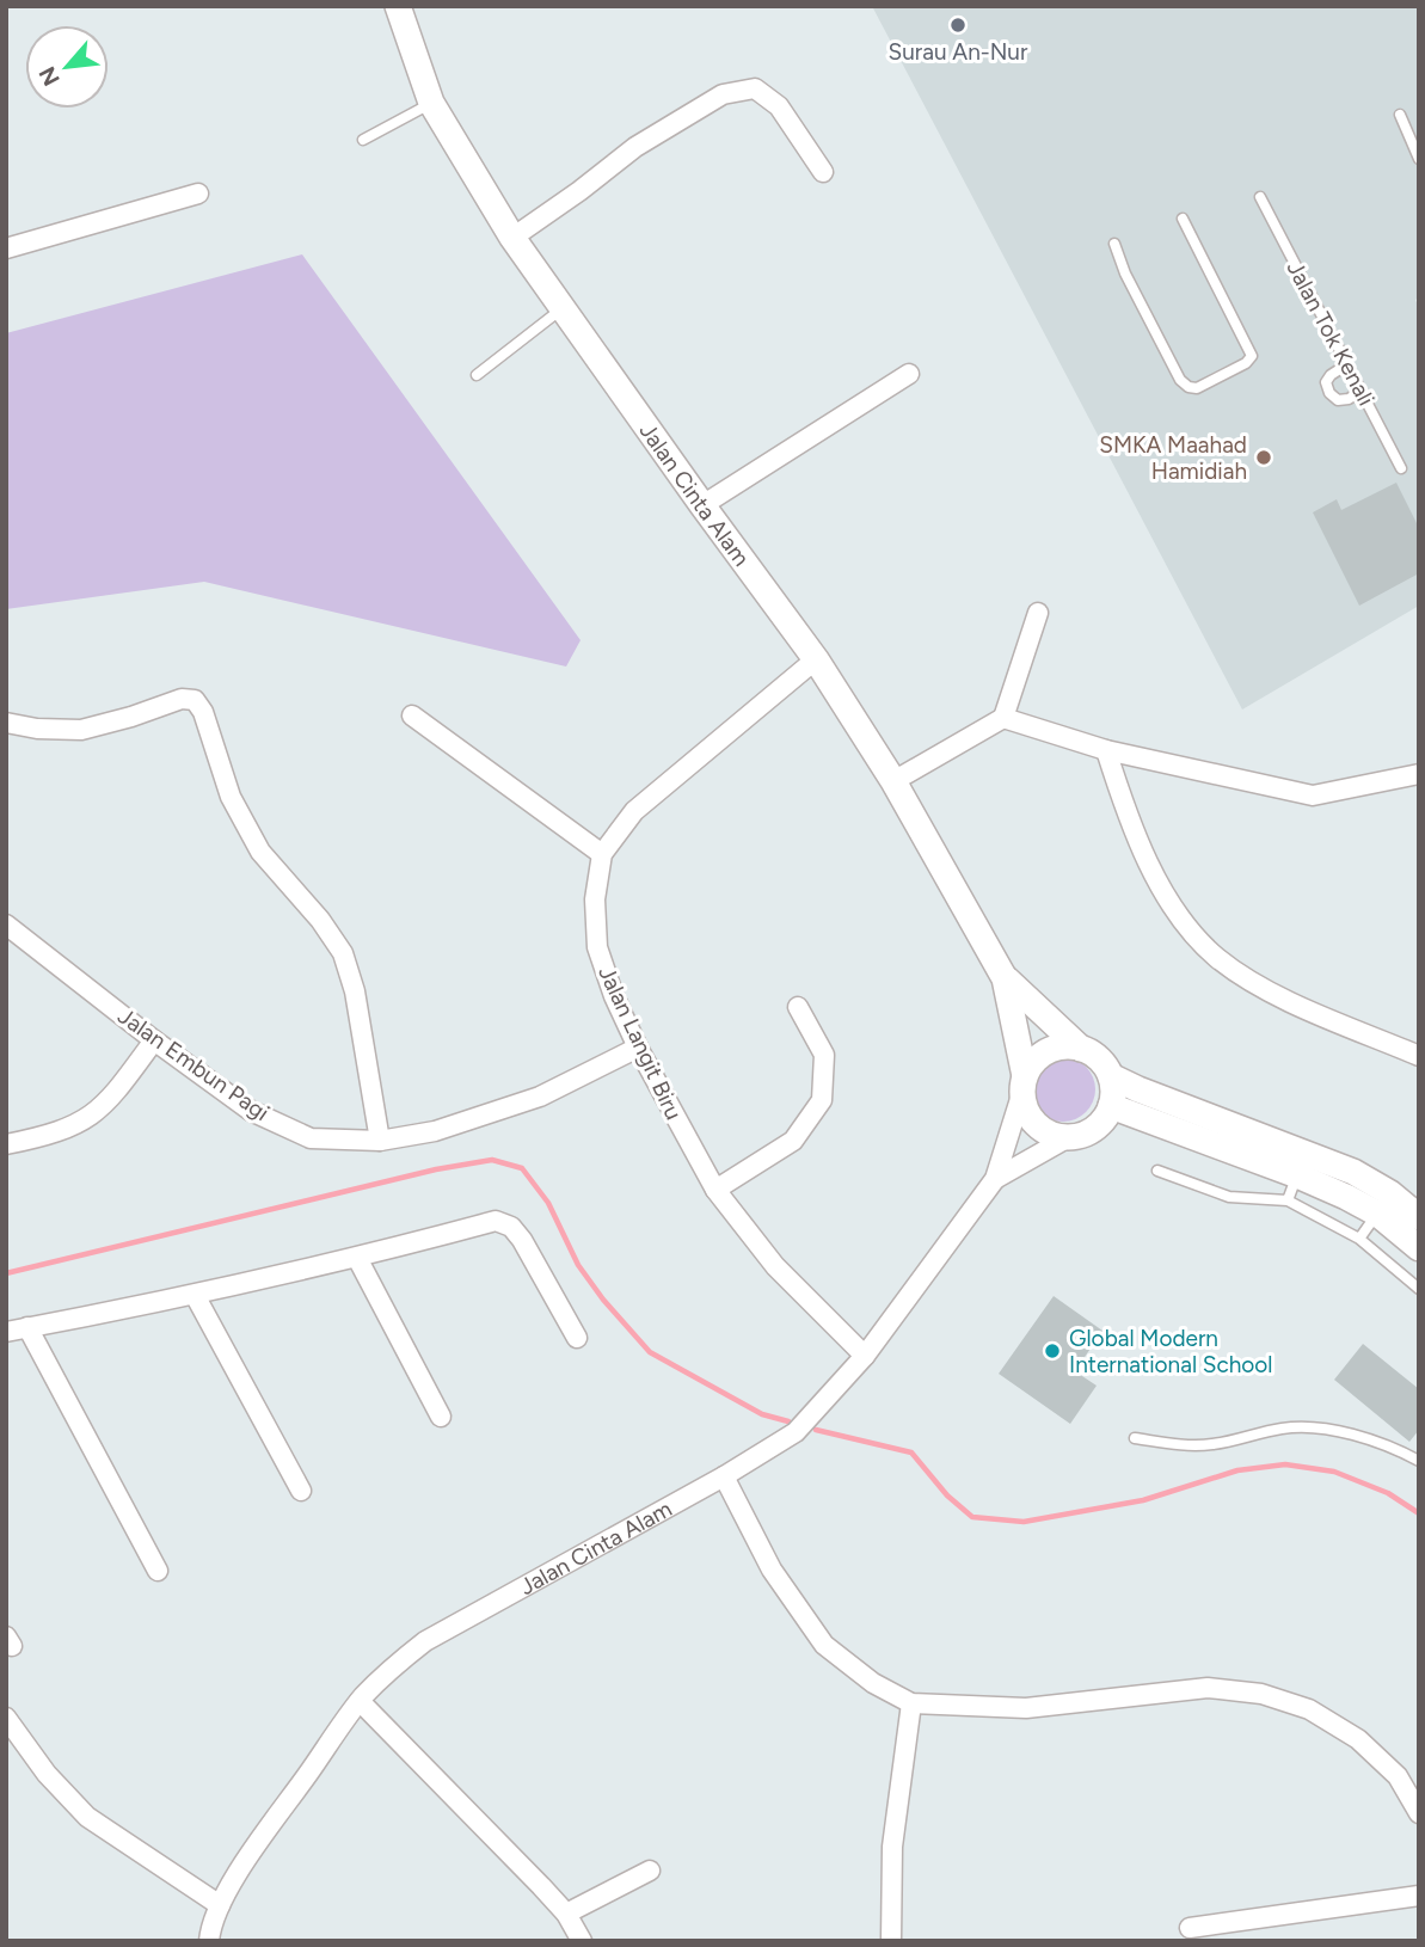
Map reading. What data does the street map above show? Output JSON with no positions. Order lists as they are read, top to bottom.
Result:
{
  "streets": {
    "street": ["Jalan Cinta Alam", "Jalan Langit Biru", "Jalan Embun Pagi"],
    "lane": ["Jalan Tok Kenali"]
  },
  "crossings": [
    ["Jalan Cinta Alam", "Jalan Langit Biru"],
    ["Jalan Langit Biru", "Jalan Embun Pagi"]
  ],
  "places": ["Surau An-Nur", "SMKA Maahad Hamidiah", "Global Modern International School"],
  "north": "bottom left"
}
